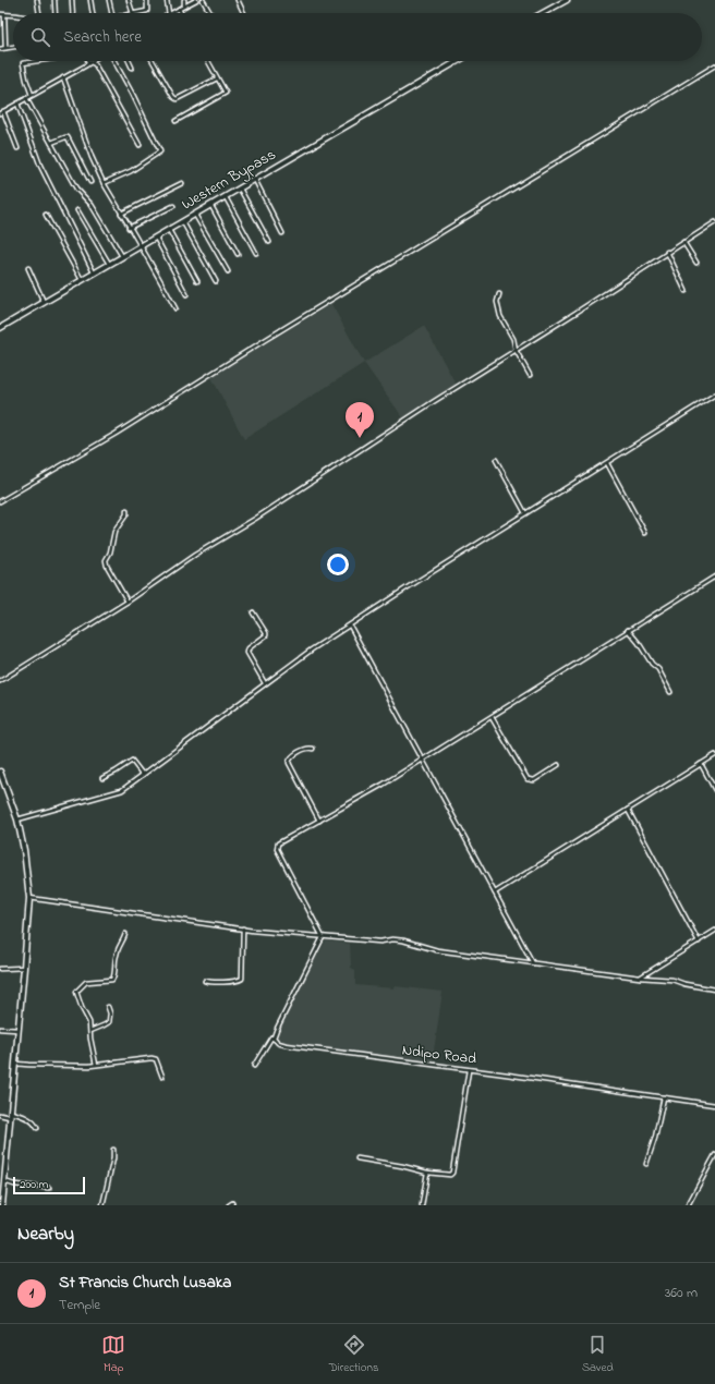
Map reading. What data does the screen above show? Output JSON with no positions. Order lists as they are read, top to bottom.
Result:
{
  "streets": {
    "main road": ["Western Bypass"],
    "street": ["Ndipo Road"]
  },
  "scale_bar": "200 m",
  "page": {
    "search": "Search here",
    "pins": "1",
    "scale": "200 m",
    "heading": "Nearby",
    "list": [
      {
        "mark": "1",
        "name": "St Francis Church Lusaka",
        "note": "Temple",
        "value": "360 m"
      }
    ],
    "nav": ["Map", "Directions", "Saved"]
  }
}
